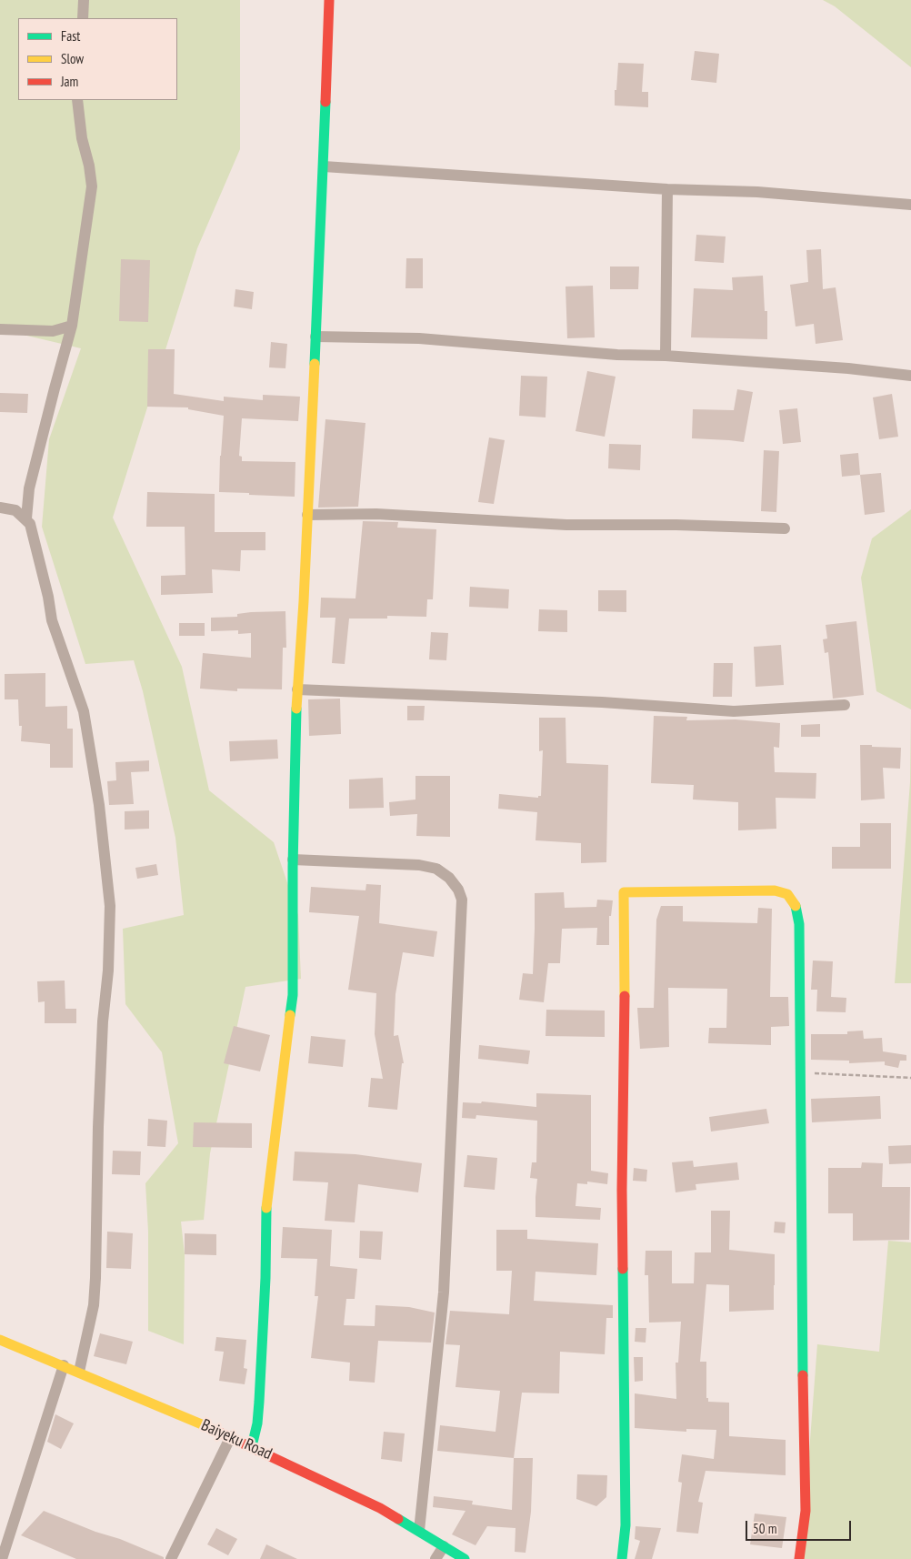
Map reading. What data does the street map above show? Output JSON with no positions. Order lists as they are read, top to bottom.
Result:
{
  "streets": {
    "street": ["Baiyeku Road"]
  },
  "legend": ["Fast", "Slow", "Jam"],
  "scale_bar": "50 m"
}
